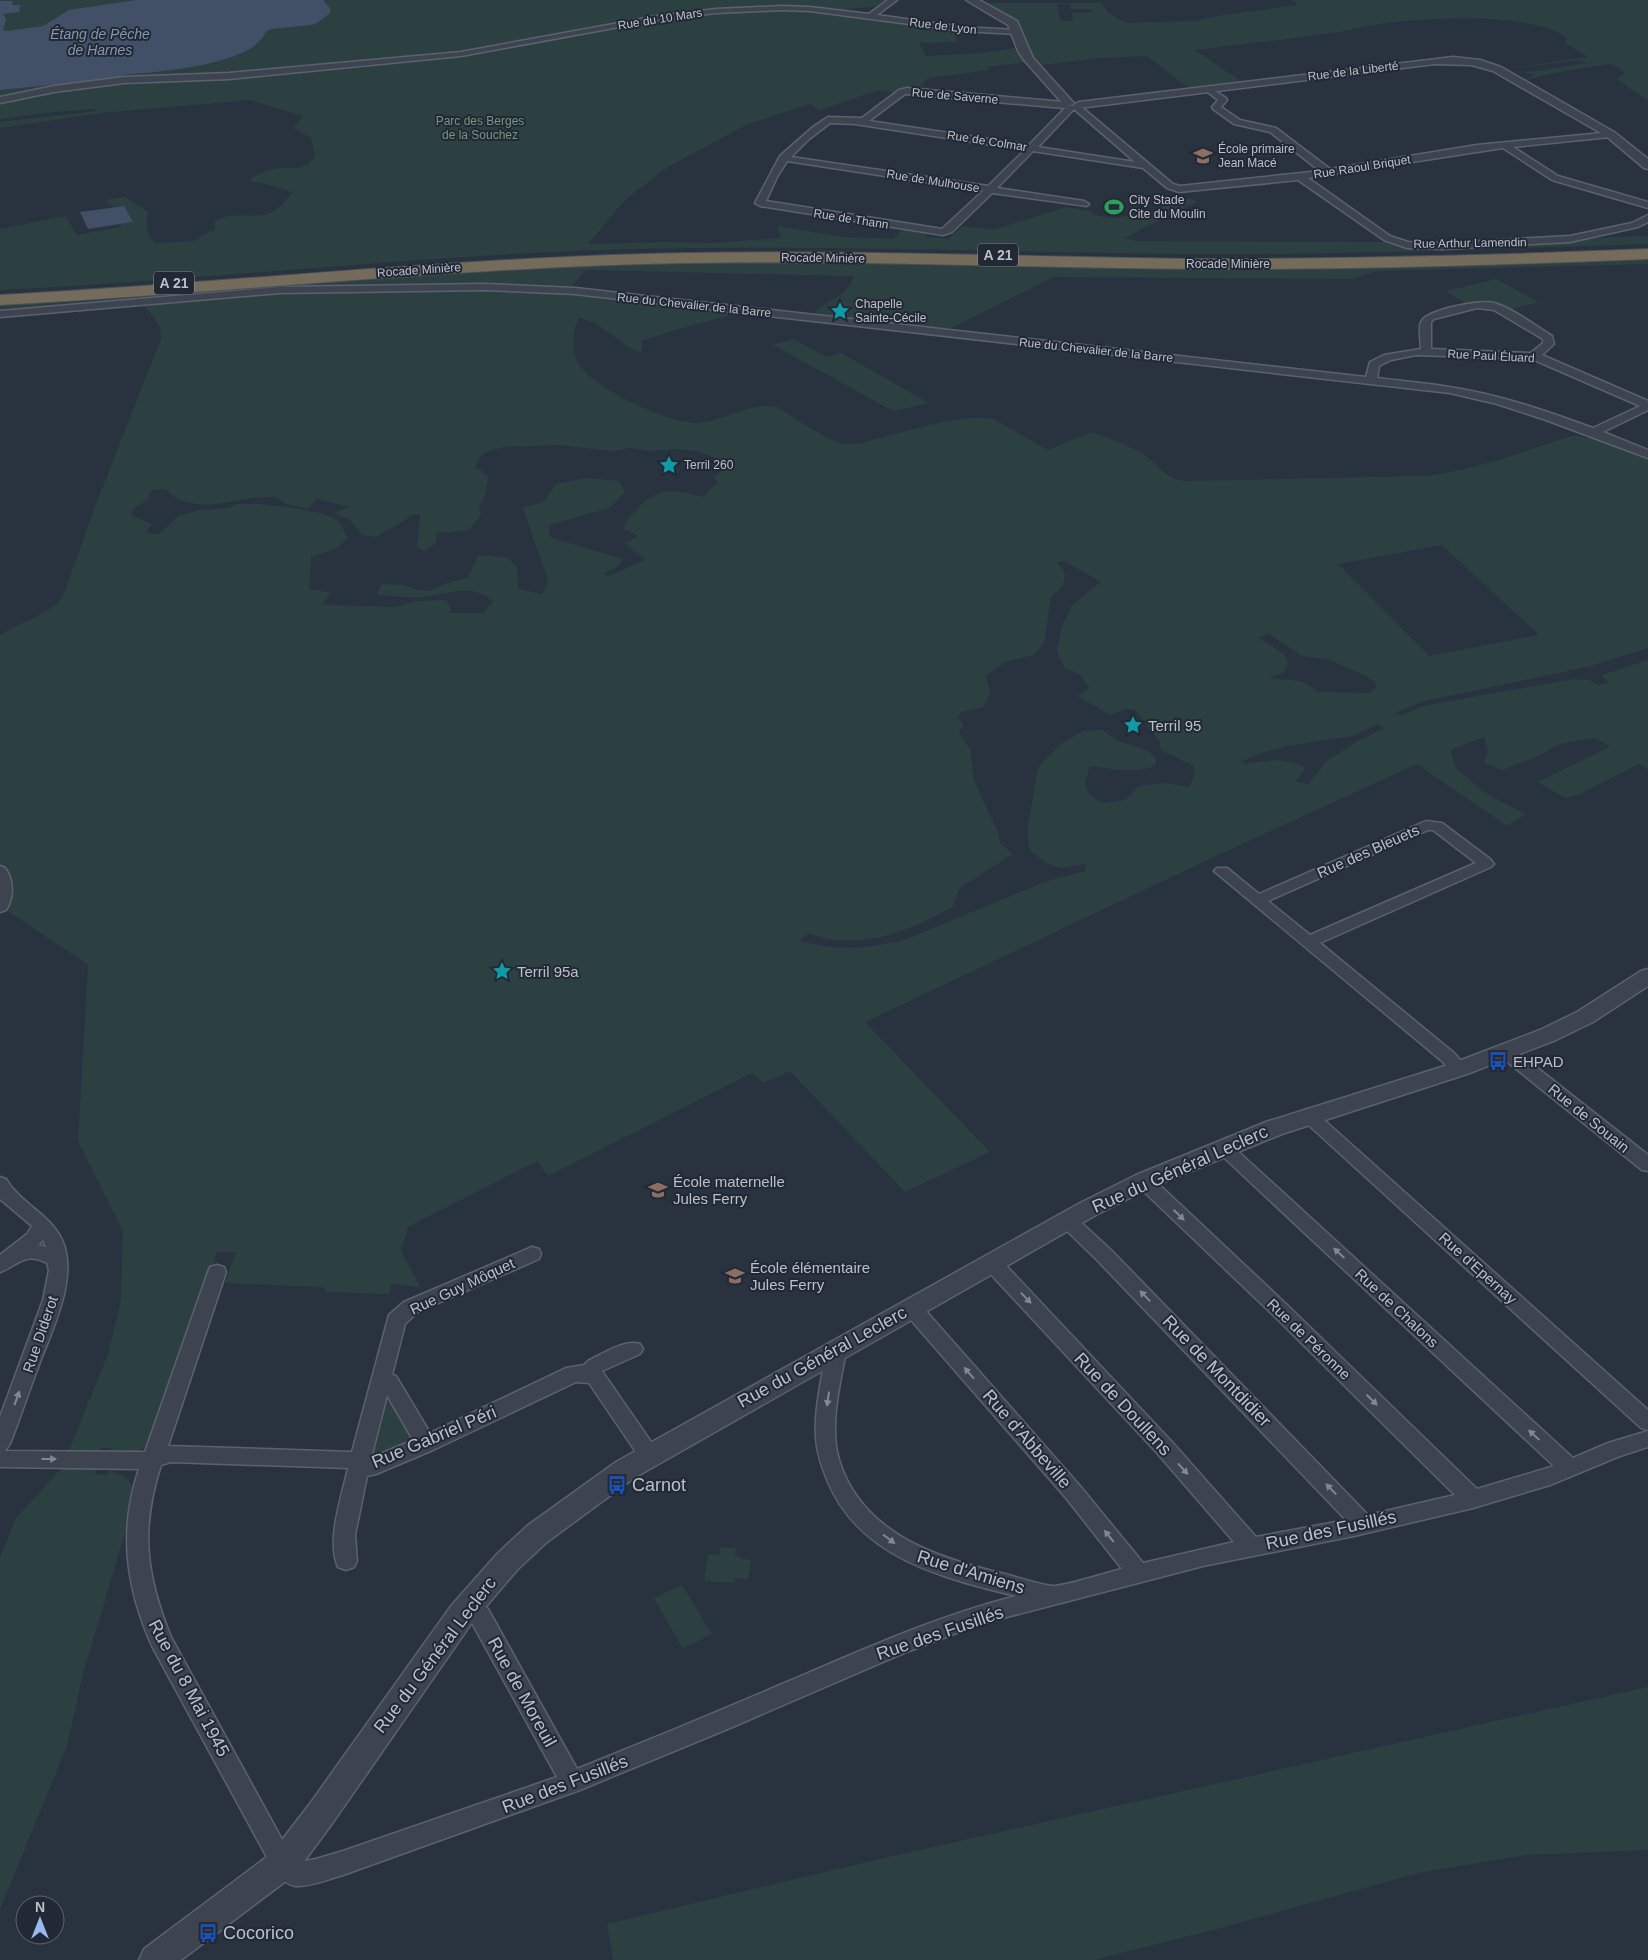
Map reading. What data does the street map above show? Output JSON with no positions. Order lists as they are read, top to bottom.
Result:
{
  "streets": {
    "highway": ["A 21", "Rocade Minière"],
    "street": [
      "Rue du 10 Mars",
      "Rue de Lyon",
      "Rue de la Liberté",
      "Rue de Saverne",
      "Rue de Colmar",
      "Rue Raoul Briquet",
      "Rue de Mulhouse",
      "Rue de Thann",
      "Rue Arthur Lamendin",
      "Rue du Chevalier de la Barre",
      "Rue Paul Éluard",
      "Rue des Bleuets",
      "Rue de Souain",
      "Rue du Général Leclerc",
      "Rue d'Epernay",
      "Rue Guy Môquet",
      "Rue de Chalons",
      "Rue Diderot",
      "Rue de Péronne",
      "Rue de Montdidier",
      "Rue de Doullens",
      "Rue Gabriel Péri",
      "Rue d'Abbeville",
      "Rue des Fusillés",
      "Rue d'Amiens",
      "Rue du 8 Mai 1945",
      "Rue de Moreuil"
    ]
  },
  "crossings": [
    ["Rue du 10 Mars", "Rue de Lyon"],
    ["Rue de la Liberté", "Rue de Saverne"],
    ["Rue de la Liberté", "Rue Raoul Briquet"],
    ["Rue de Saverne", "Rue de Colmar"],
    ["Rue de Saverne", "Rue Raoul Briquet"],
    ["Rue de Colmar", "Rue Raoul Briquet"],
    ["Rue de Colmar", "Rue de Mulhouse"],
    ["Rue de Colmar", "Rue de Thann"],
    ["Rue Raoul Briquet", "Rue Arthur Lamendin"],
    ["Rue de Mulhouse", "Rue de Thann"],
    ["Rue du Chevalier de la Barre", "Rue Paul Éluard"],
    ["Rue de Souain", "Rue du Général Leclerc"],
    ["Rue du Général Leclerc", "Rue d'Epernay"],
    ["Rue du Général Leclerc", "Rue de Chalons"],
    ["Rue du Général Leclerc", "Rue de Péronne"],
    ["Rue du Général Leclerc", "Rue de Montdidier"],
    ["Rue du Général Leclerc", "Rue de Doullens"],
    ["Rue du Général Leclerc", "Rue d'Abbeville"],
    ["Rue du Général Leclerc", "Rue des Fusillés"],
    ["Rue du Général Leclerc", "Rue d'Amiens"],
    ["Rue du Général Leclerc", "Rue du 8 Mai 1945"],
    ["Rue du Général Leclerc", "Rue de Moreuil"],
    ["Rue Guy Môquet", "Rue Gabriel Péri"],
    ["Rue de Chalons", "Rue des Fusillés"],
    ["Rue de Péronne", "Rue des Fusillés"],
    ["Rue de Montdidier", "Rue des Fusillés"],
    ["Rue de Doullens", "Rue des Fusillés"],
    ["Rue Gabriel Péri", "Rue du 8 Mai 1945"],
    ["Rue d'Abbeville", "Rue des Fusillés"],
    ["Rue des Fusillés", "Rue d'Amiens"],
    ["Rue des Fusillés", "Rue du 8 Mai 1945"],
    ["Rue des Fusillés", "Rue de Moreuil"]
  ],
  "one_way": [
    "Rue de Chalons",
    "Rue Diderot",
    "Rue de Péronne",
    "Rue de Montdidier",
    "Rue de Doullens",
    "Rue d'Abbeville",
    "Rue d'Amiens"
  ],
  "water": ["Étang de Pêche de Harnes"],
  "parks": ["Parc des Berges de la Souchez"],
  "places": {
    "school or university": ["École primaire Jean Macé", "École maternelle Jules Ferry", "École élémentaire Jules Ferry"],
    "sports": ["City Stade Cite du Moulin"],
    "place": [
      "Chapelle Sainte-Cécile",
      "Terril 260",
      "Terril 95",
      "Terril 95a"
    ],
    "bus stop": ["EHPAD", "Carnot", "Cocorico"]
  },
  "north": "top"
}
